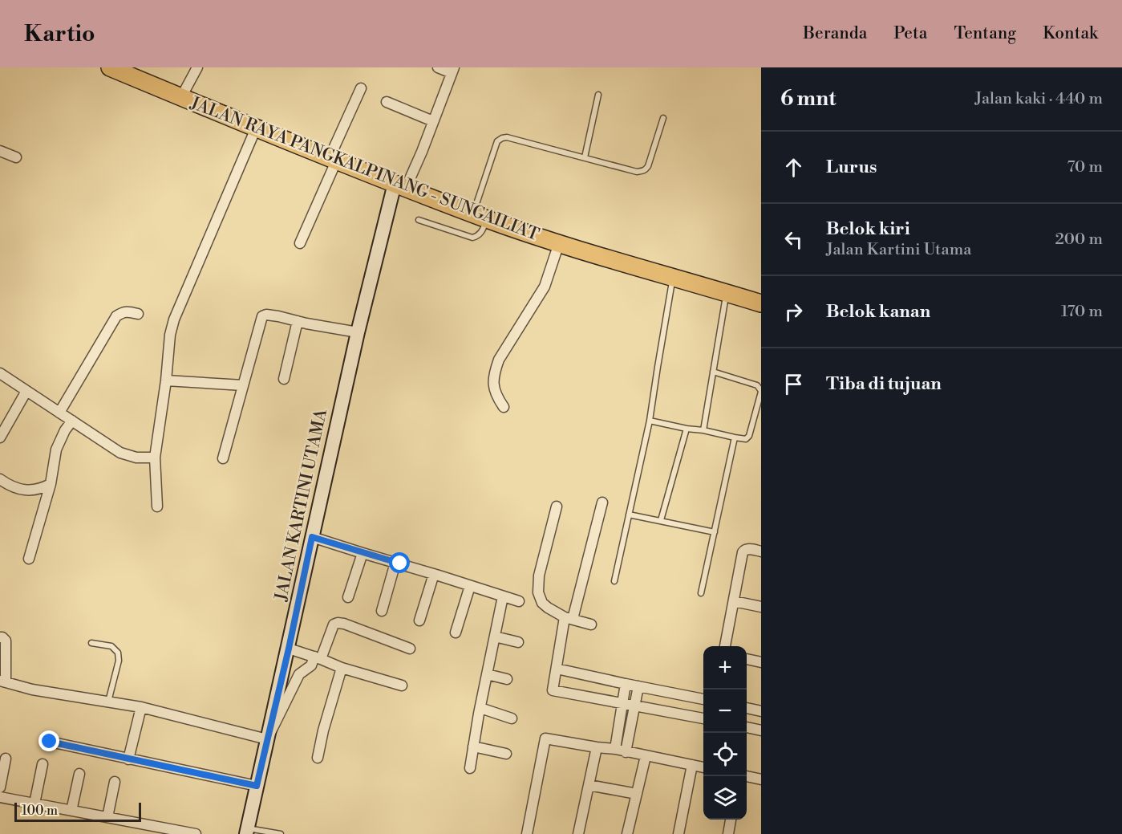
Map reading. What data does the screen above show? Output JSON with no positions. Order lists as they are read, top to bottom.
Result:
{
  "streets": {
    "highway": ["JALAN RAYA PANGKALPINANG - SUNGAILIAT"],
    "street": ["JALAN KARTINI UTAMA"]
  },
  "crossings": [
    ["JALAN RAYA PANGKALPINANG - SUNGAILIAT", "JALAN KARTINI UTAMA"]
  ],
  "scale_bar": "100 m",
  "page": {
    "header": "Kartio",
    "nav": [
      "Beranda",
      "Peta",
      "Tentang",
      "Kontak"
    ],
    "heading": ["6 mnt", "Jalan kaki · 440 m"],
    "list": [
      ["Lurus", "70 m"],
      ["Belok kiri", "Jalan Kartini Utama", "200 m"],
      ["Belok kanan", "170 m"],
      "Tiba di tujuan"
    ],
    "map_buttons": ["+", "−"],
    "scale": "100 m"
  }
}
